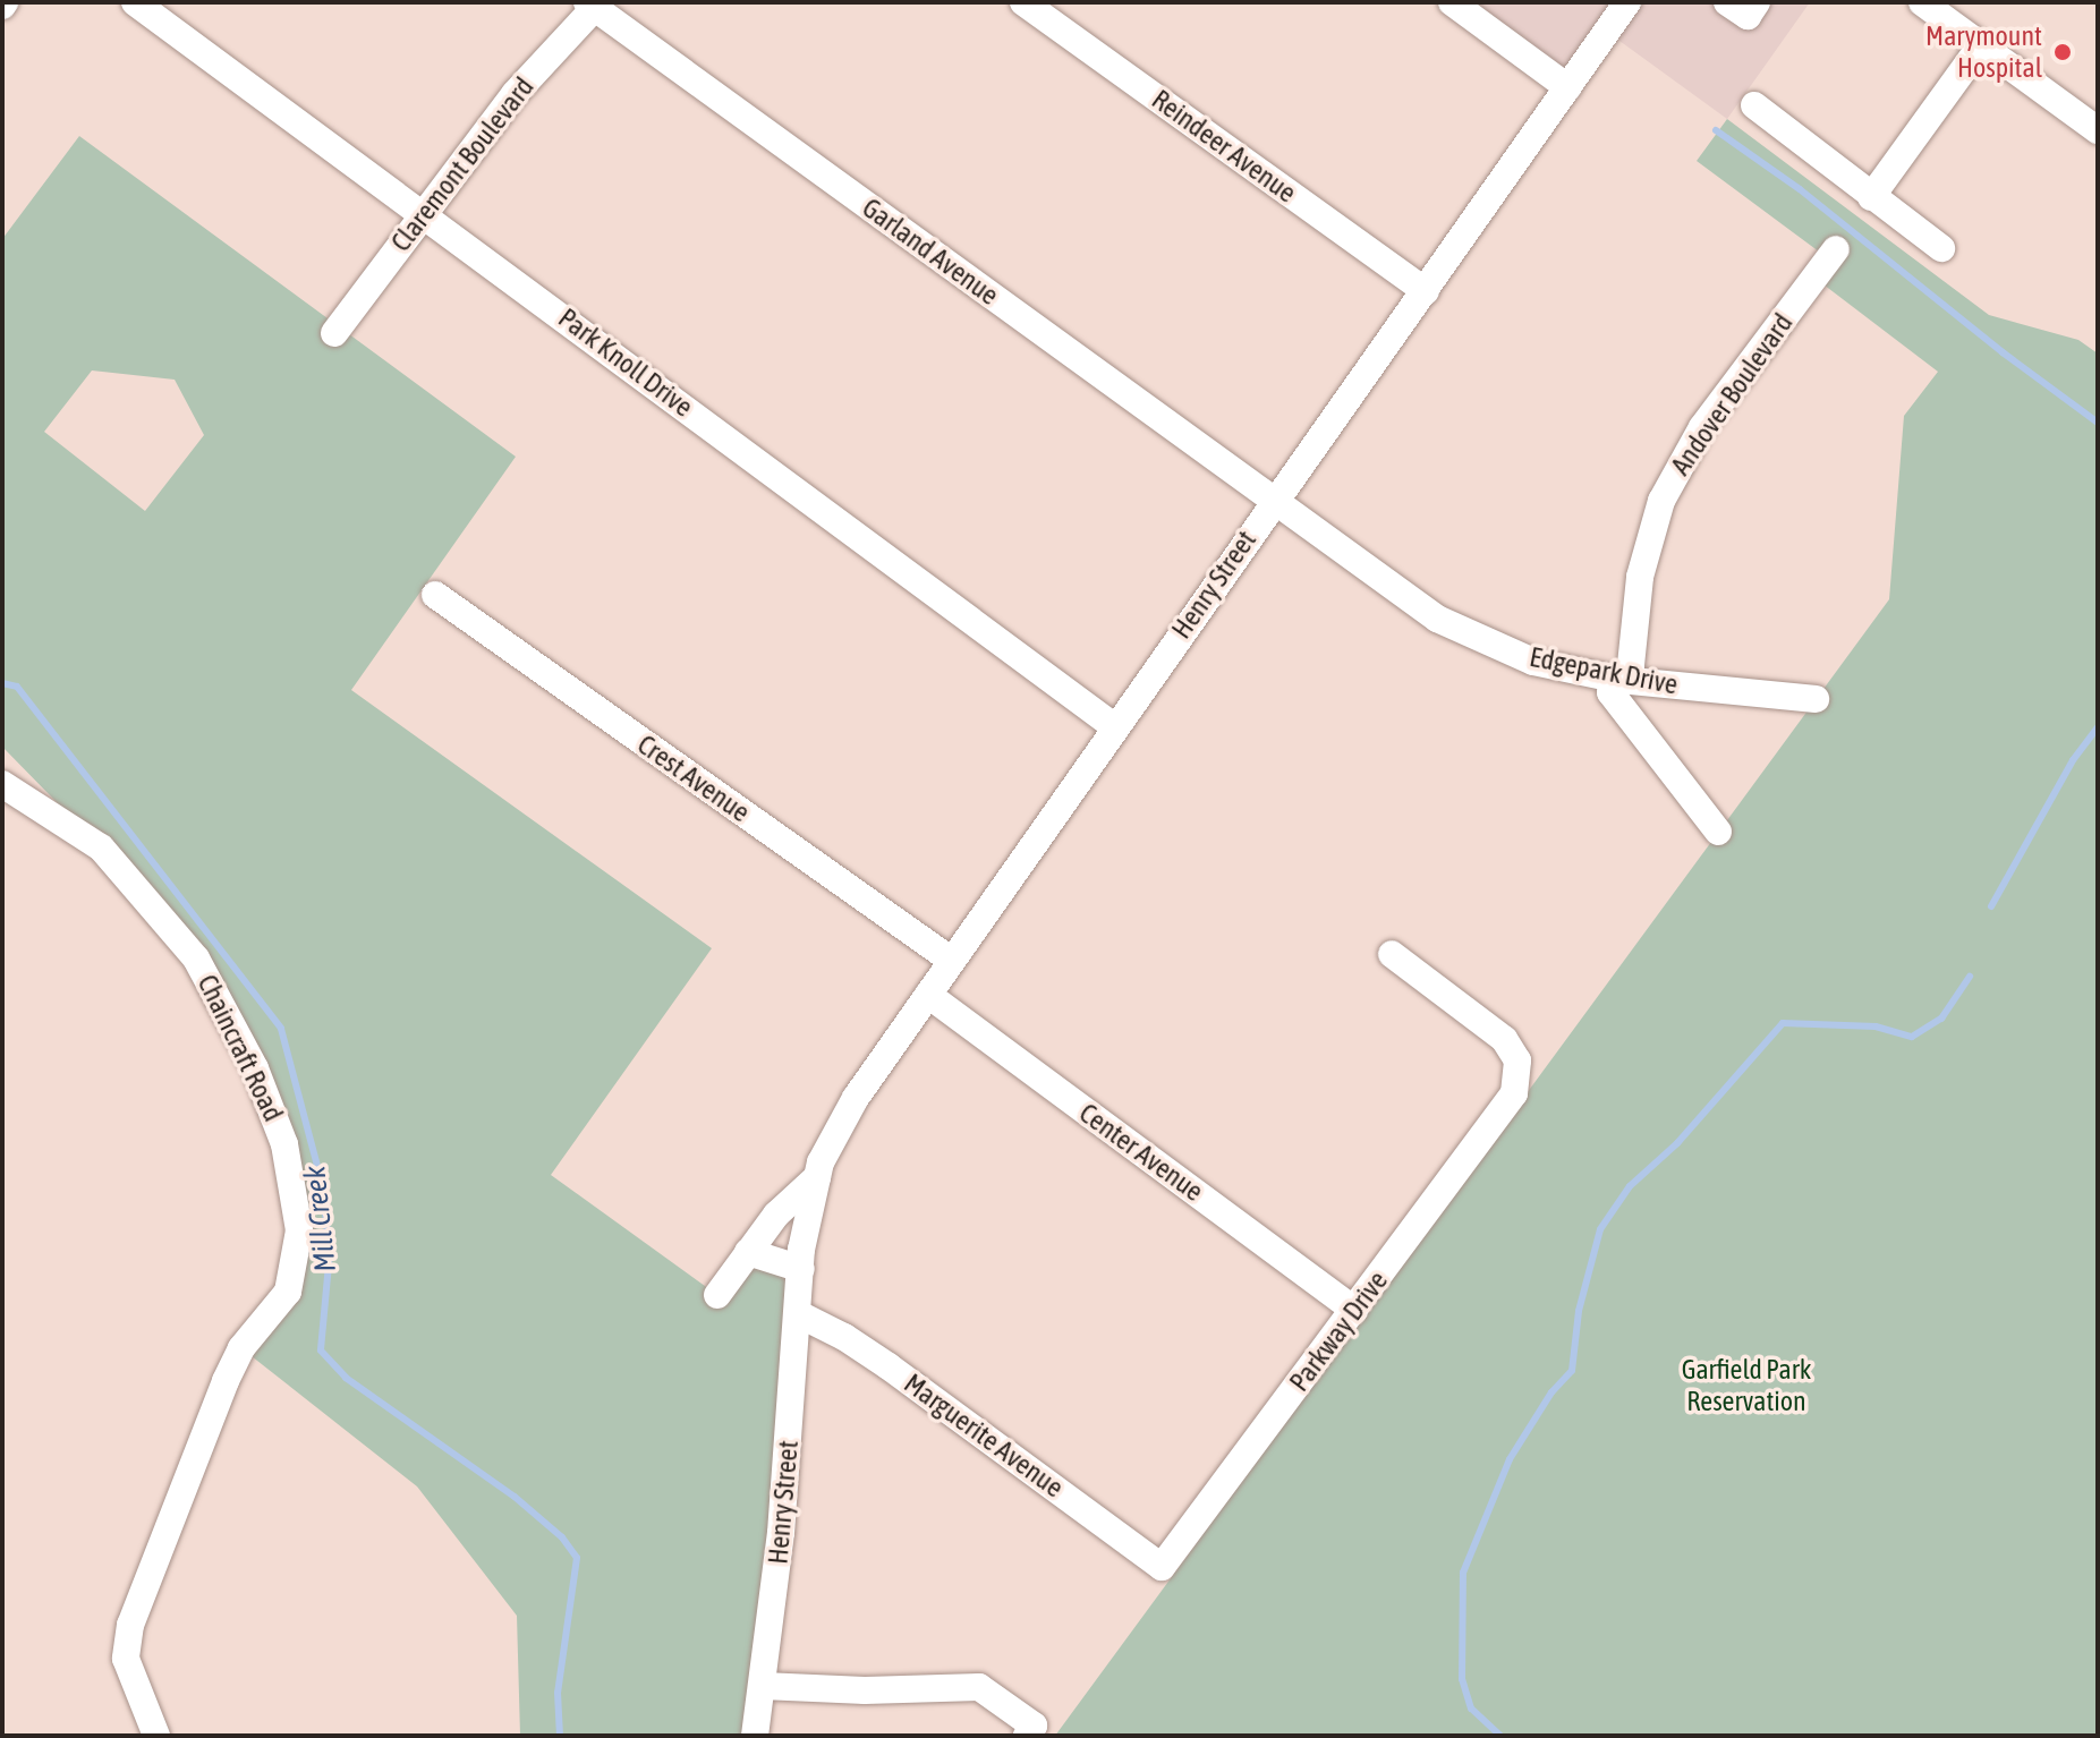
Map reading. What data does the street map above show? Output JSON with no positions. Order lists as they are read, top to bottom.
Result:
{
  "streets": {
    "street": [
      "Reindeer Avenue",
      "Claremont Boulevard",
      "Garland Avenue",
      "Park Knoll Drive",
      "Andover Boulevard",
      "Henry Street",
      "Edgepark Drive",
      "Crest Avenue",
      "Chaincraft Road",
      "Center Avenue",
      "Parkway Drive",
      "Marguerite Avenue"
    ]
  },
  "crossings": [
    ["Reindeer Avenue", "Henry Street"],
    ["Claremont Boulevard", "Garland Avenue"],
    ["Claremont Boulevard", "Park Knoll Drive"],
    ["Garland Avenue", "Henry Street"],
    ["Garland Avenue", "Edgepark Drive"],
    ["Park Knoll Drive", "Henry Street"],
    ["Andover Boulevard", "Edgepark Drive"],
    ["Henry Street", "Edgepark Drive"],
    ["Henry Street", "Crest Avenue"],
    ["Henry Street", "Center Avenue"],
    ["Henry Street", "Marguerite Avenue"],
    ["Center Avenue", "Parkway Drive"],
    ["Parkway Drive", "Marguerite Avenue"]
  ],
  "water": ["Mill Creek"],
  "parks": ["Garfield Park Reservation"],
  "places": ["Marymount Hospital"]
}
